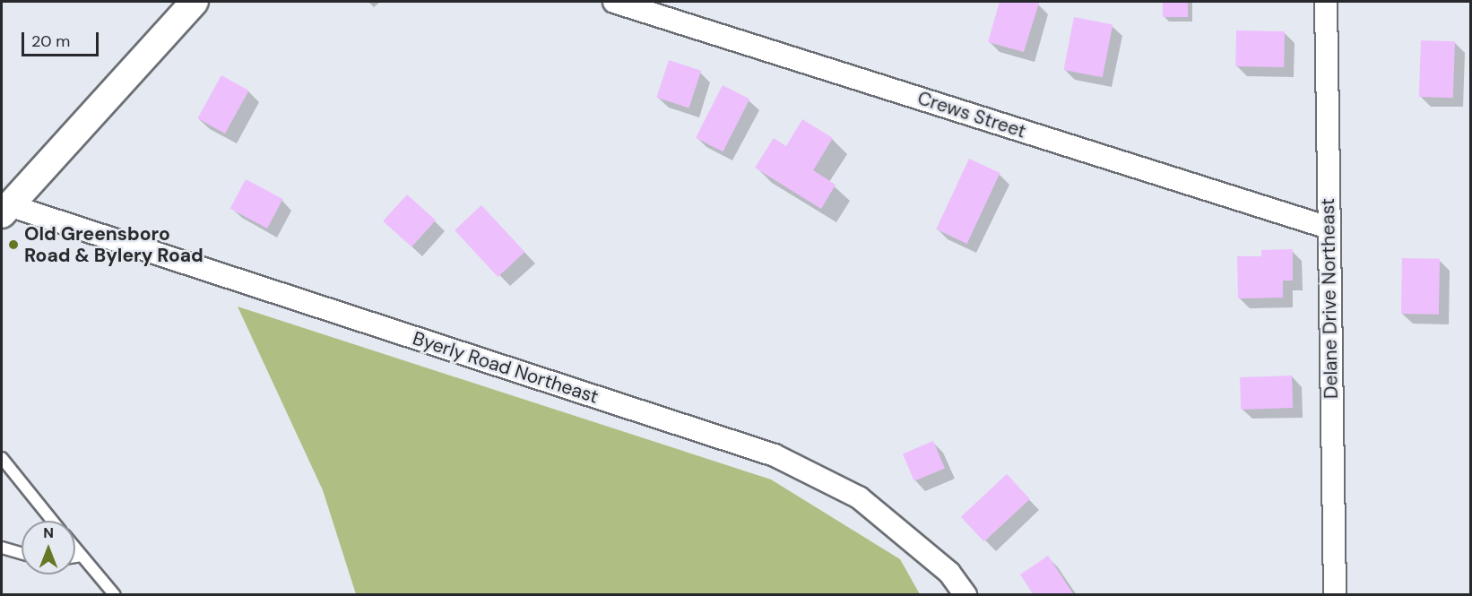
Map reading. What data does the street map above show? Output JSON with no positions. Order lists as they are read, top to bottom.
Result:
{
  "streets": {
    "street": ["Crews Street", "Delane Drive Northeast", "Byerly Road Northeast"]
  },
  "crossings": [
    ["Crews Street", "Delane Drive Northeast"]
  ],
  "places": ["Old Greensboro Road & Bylery Road"],
  "scale_bar": "20 m",
  "north": "top"
}
